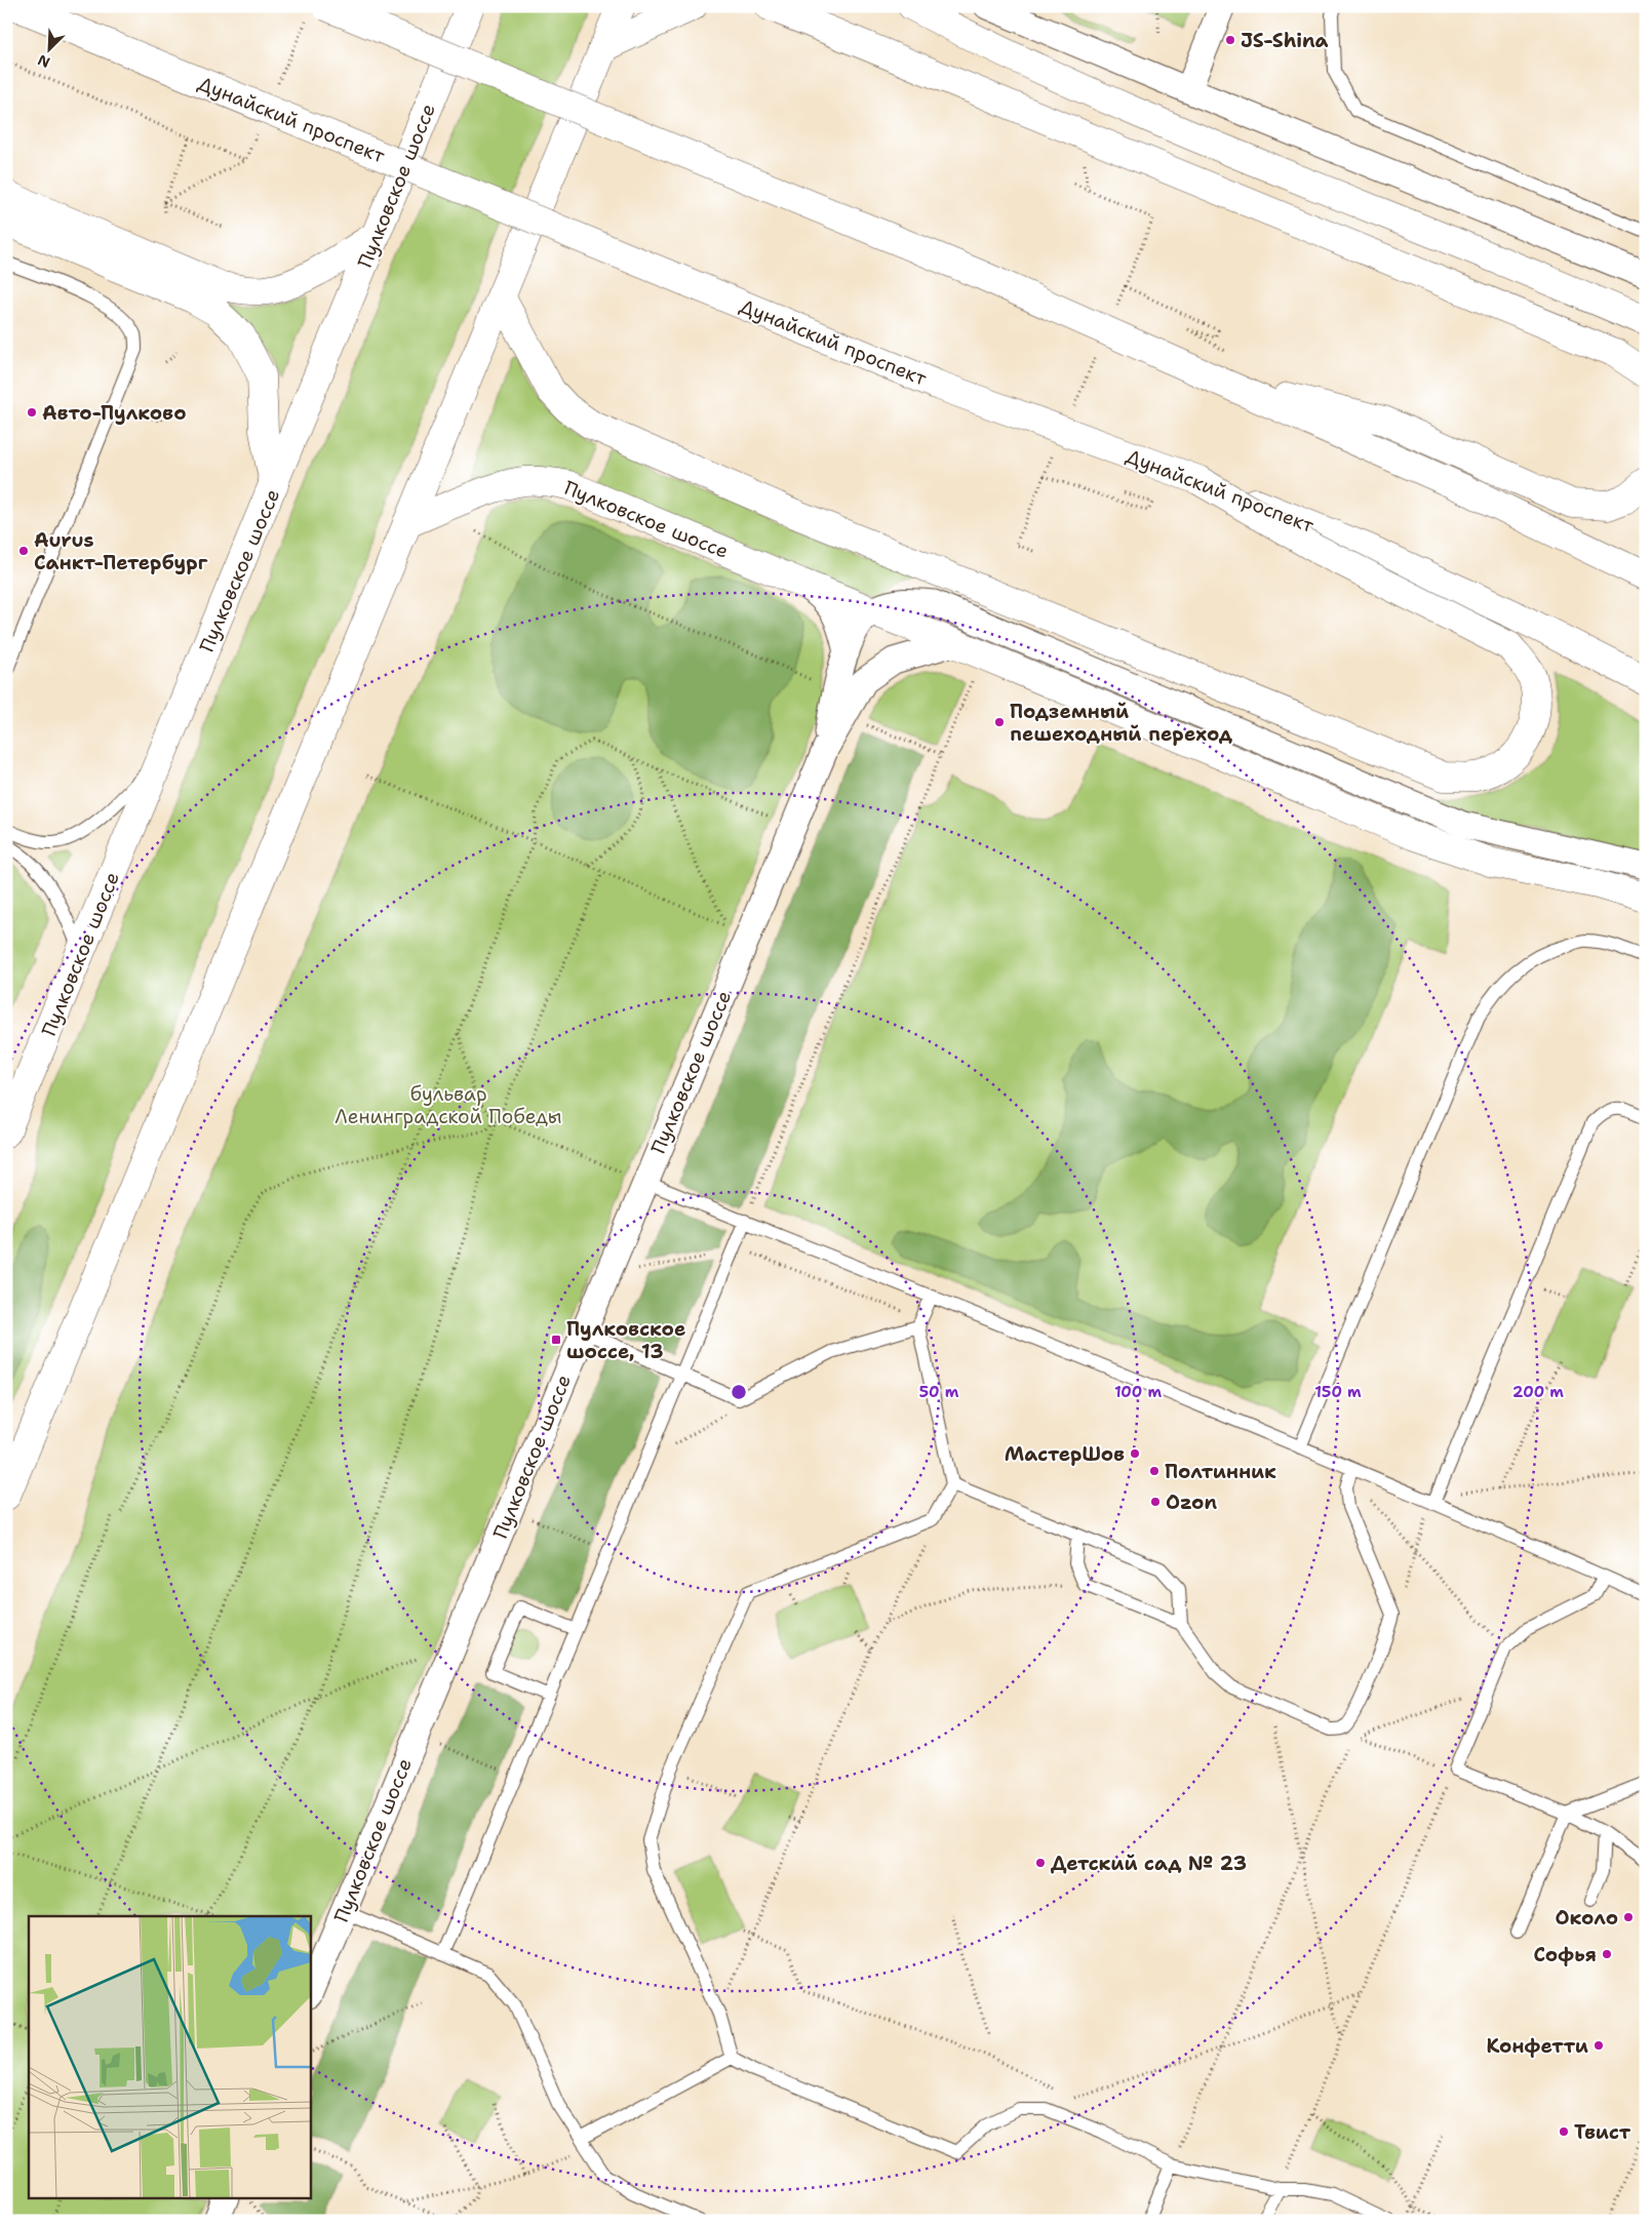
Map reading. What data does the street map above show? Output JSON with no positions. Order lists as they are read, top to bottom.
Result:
{
  "streets": {
    "main road": ["Дунайский проспект", "Пулковское шоссе"]
  },
  "parks": ["бульвар Ленинградской Победы"],
  "places": {
    "other": [
      "JS-Shina",
      "Авто-Пулково",
      "Aurus Санкт-Петербург",
      "Подземный пешеходный переход",
      "МастерШов",
      "Полтинник",
      "Ozon",
      "Детский сад № 23",
      "Около",
      "Софья",
      "Конфетти",
      "Твист"
    ],
    "transit": ["Пулковское шоссе, 13"]
  },
  "north": "bottom left",
  "rings": [
    "50 m",
    "100 m",
    "150 m",
    "200 m"
  ]
}
